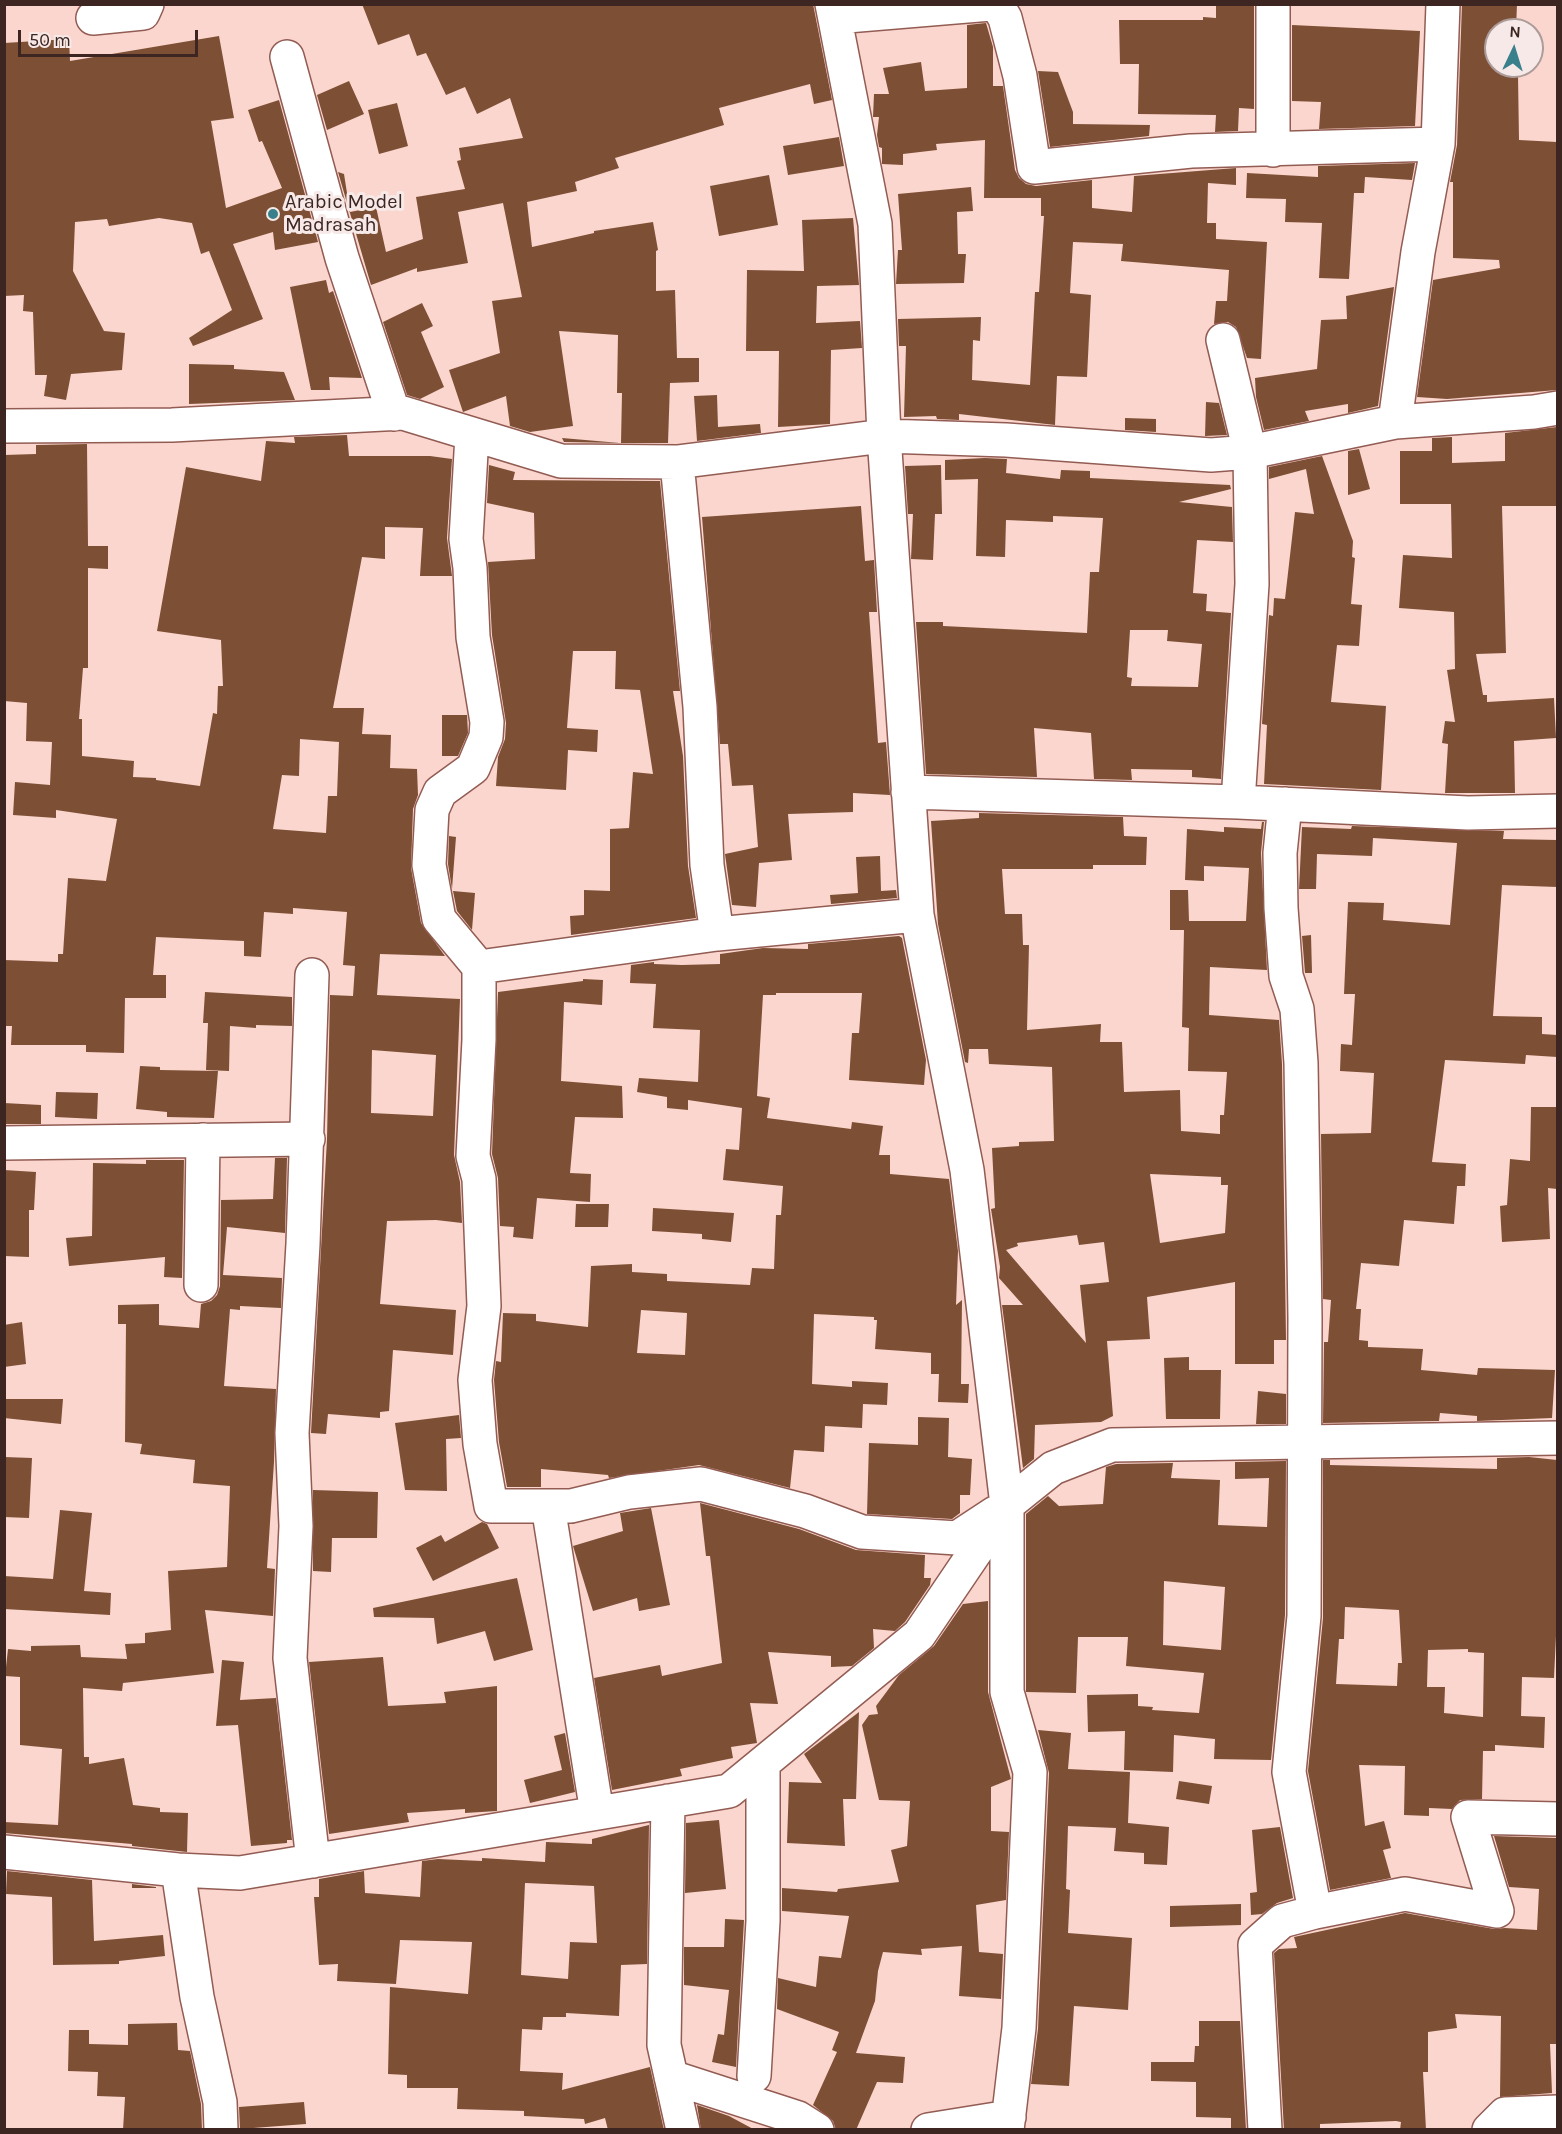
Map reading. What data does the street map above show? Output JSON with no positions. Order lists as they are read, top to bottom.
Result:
{
  "places": ["Arabic Model Madrasah"],
  "scale_bar": "50 m",
  "north": "top"
}
